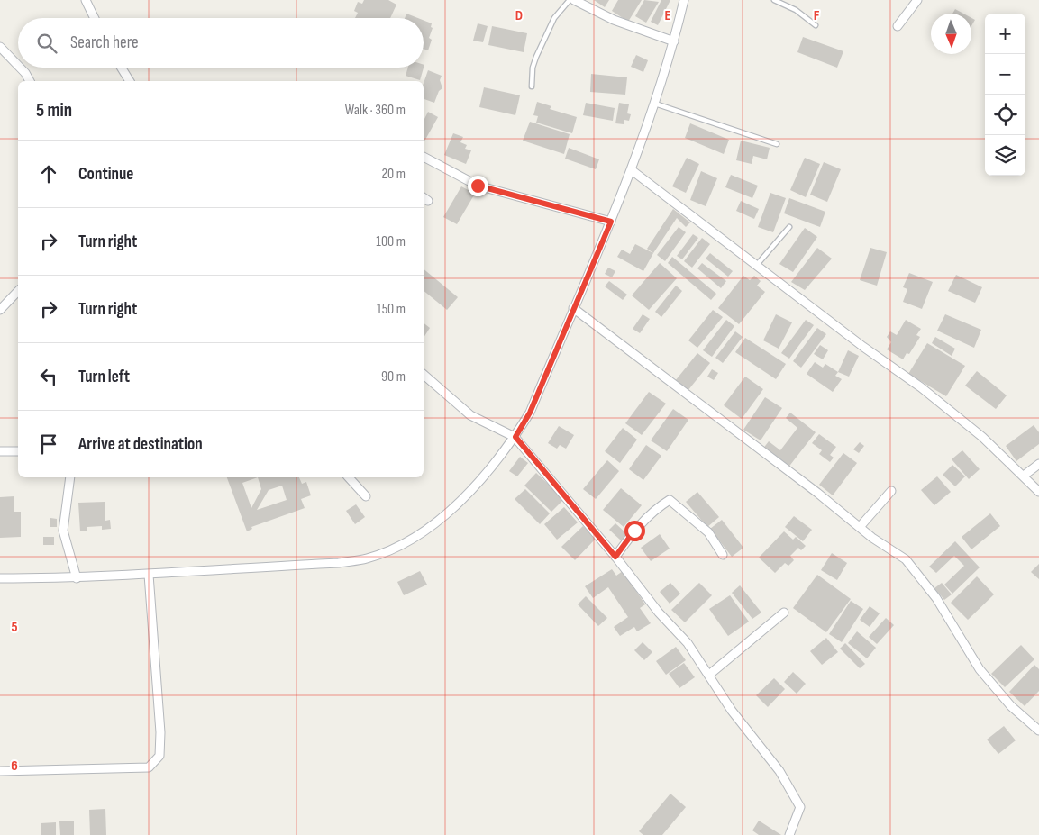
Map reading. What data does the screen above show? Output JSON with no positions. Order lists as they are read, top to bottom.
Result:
{
  "north": "bottom",
  "page": {
    "map_buttons": ["+", "−"],
    "search": "Search here",
    "heading": ["5 min", "Walk · 360 m"],
    "list": [
      ["Continue", "20 m"],
      ["Turn right", "100 m"],
      ["Turn right", "150 m"],
      ["Turn left", "90 m"],
      "Arrive at destination"
    ]
  },
  "grid": {
    "columns": ["D", "E", "F"],
    "rows": ["5", "6"]
  }
}
